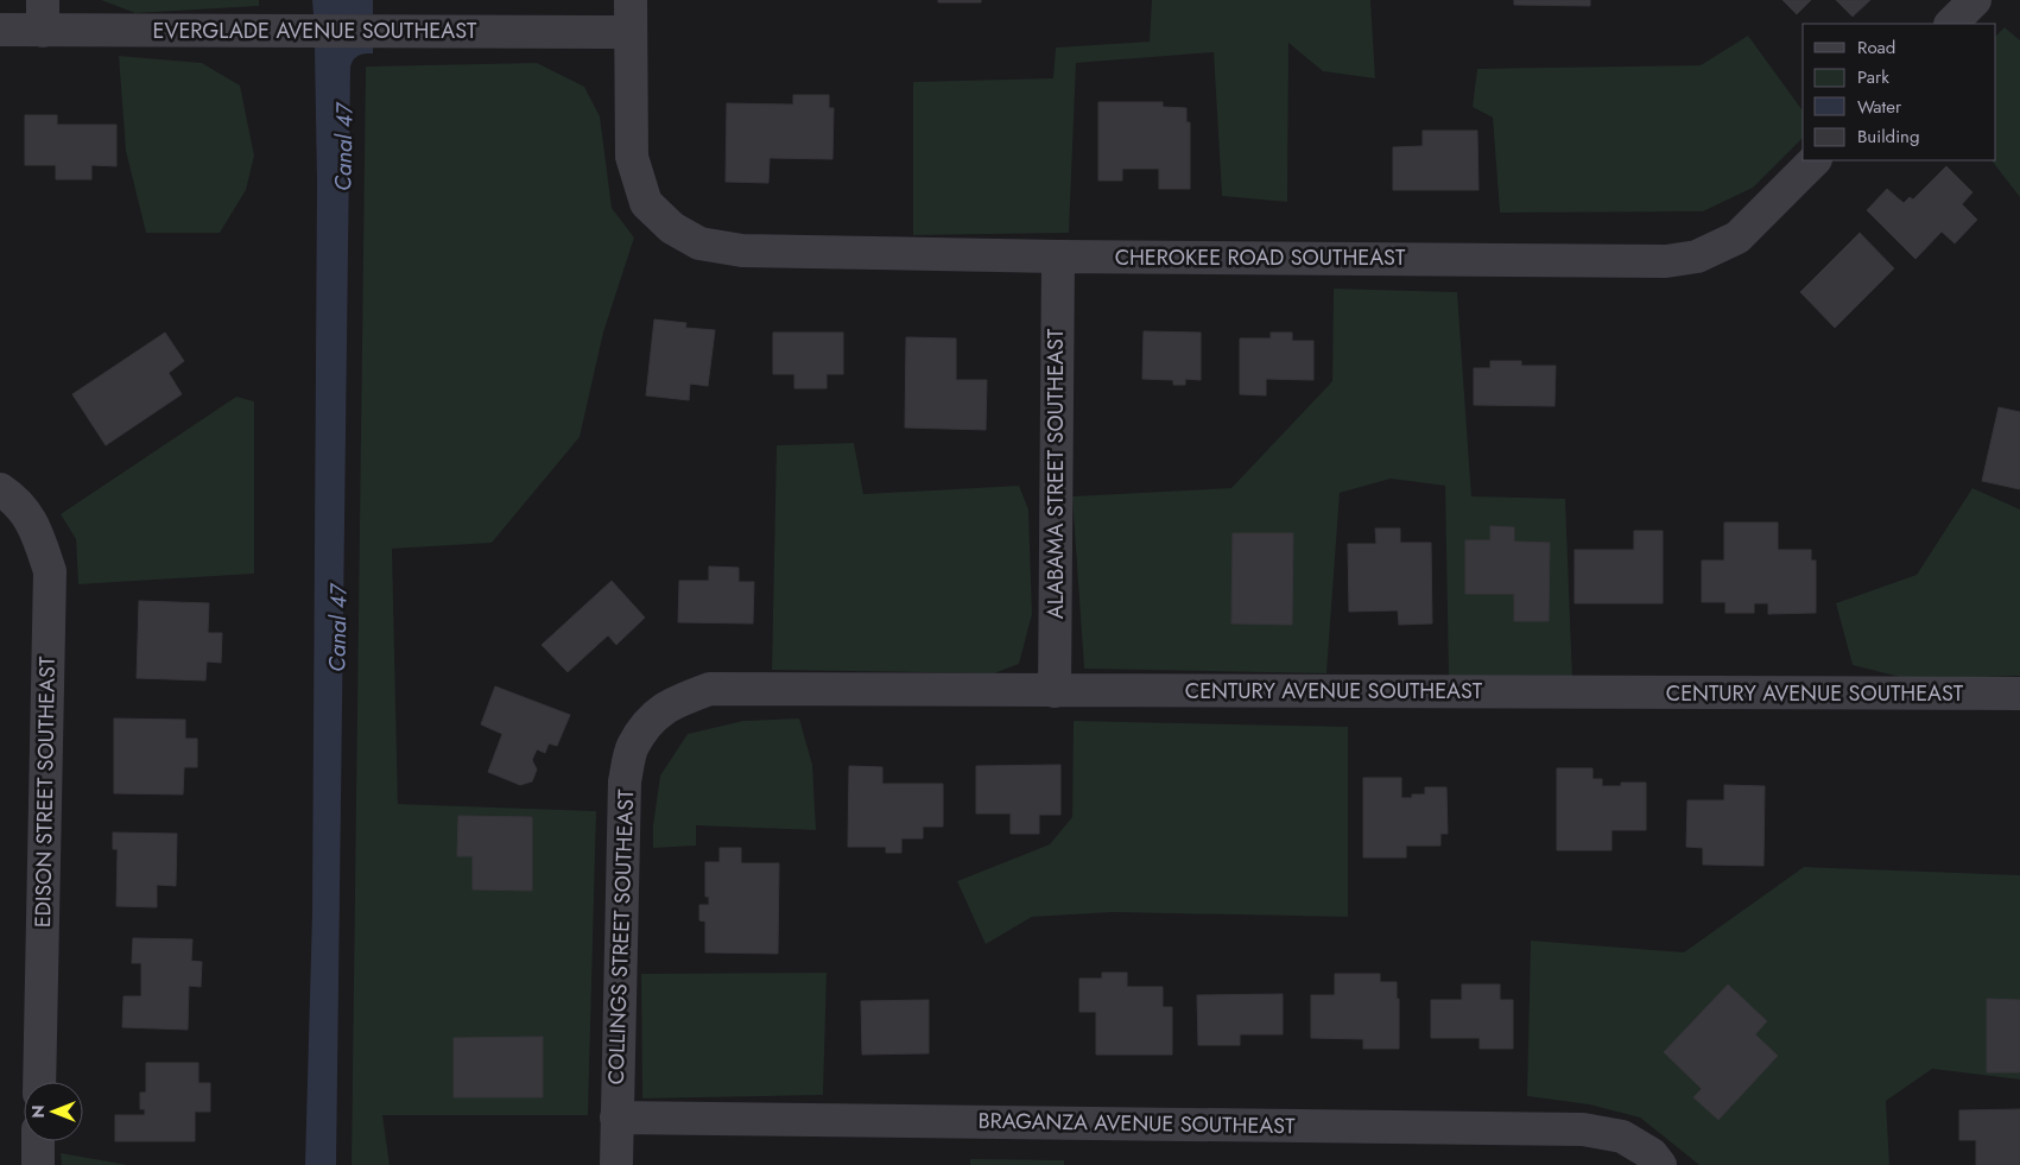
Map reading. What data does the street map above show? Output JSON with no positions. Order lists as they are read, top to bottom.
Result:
{
  "streets": {
    "street": [
      "EVERGLADE AVENUE SOUTHEAST",
      "CHEROKEE ROAD SOUTHEAST",
      "ALABAMA STREET SOUTHEAST",
      "CENTURY AVENUE SOUTHEAST",
      "EDISON STREET SOUTHEAST",
      "COLLINGS STREET SOUTHEAST",
      "BRAGANZA AVENUE SOUTHEAST"
    ]
  },
  "crossings": [
    ["EVERGLADE AVENUE SOUTHEAST", "CHEROKEE ROAD SOUTHEAST"],
    ["CHEROKEE ROAD SOUTHEAST", "ALABAMA STREET SOUTHEAST"],
    ["ALABAMA STREET SOUTHEAST", "CENTURY AVENUE SOUTHEAST"],
    ["CENTURY AVENUE SOUTHEAST", "COLLINGS STREET SOUTHEAST"],
    ["COLLINGS STREET SOUTHEAST", "BRAGANZA AVENUE SOUTHEAST"]
  ],
  "water": ["Canal 47"],
  "legend": [
    "Road",
    "Park",
    "Water",
    "Building"
  ],
  "north": "left"
}
